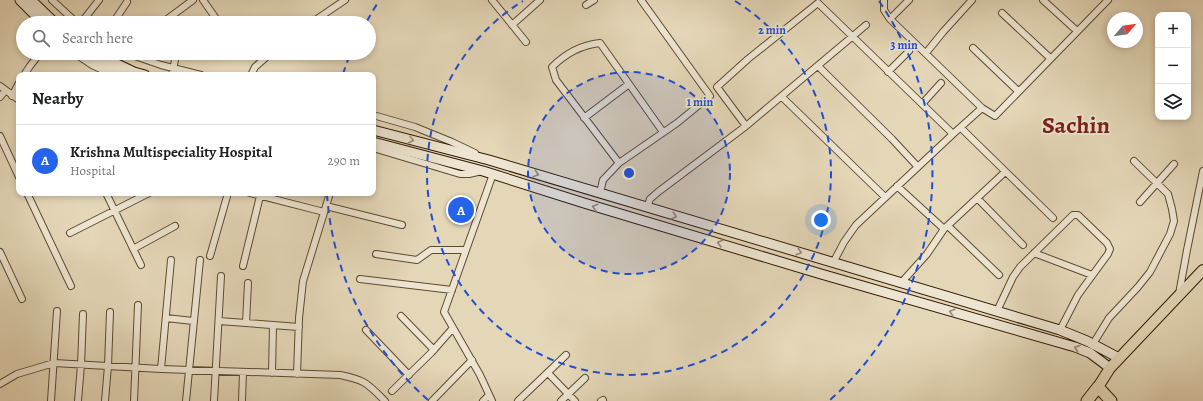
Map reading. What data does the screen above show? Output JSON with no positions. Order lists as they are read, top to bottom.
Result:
{
  "districts": ["Sachin"],
  "north": "top right",
  "page": {
    "map_buttons": ["+", "−"],
    "search": "Search here",
    "heading": "Nearby",
    "list": [
      {
        "mark": "A",
        "name": "Krishna Multispeciality Hospital",
        "note": "Hospital",
        "value": "290 m"
      }
    ],
    "pins": "A"
  },
  "rings": ["2 min", "3 min", "1 min"]
}
